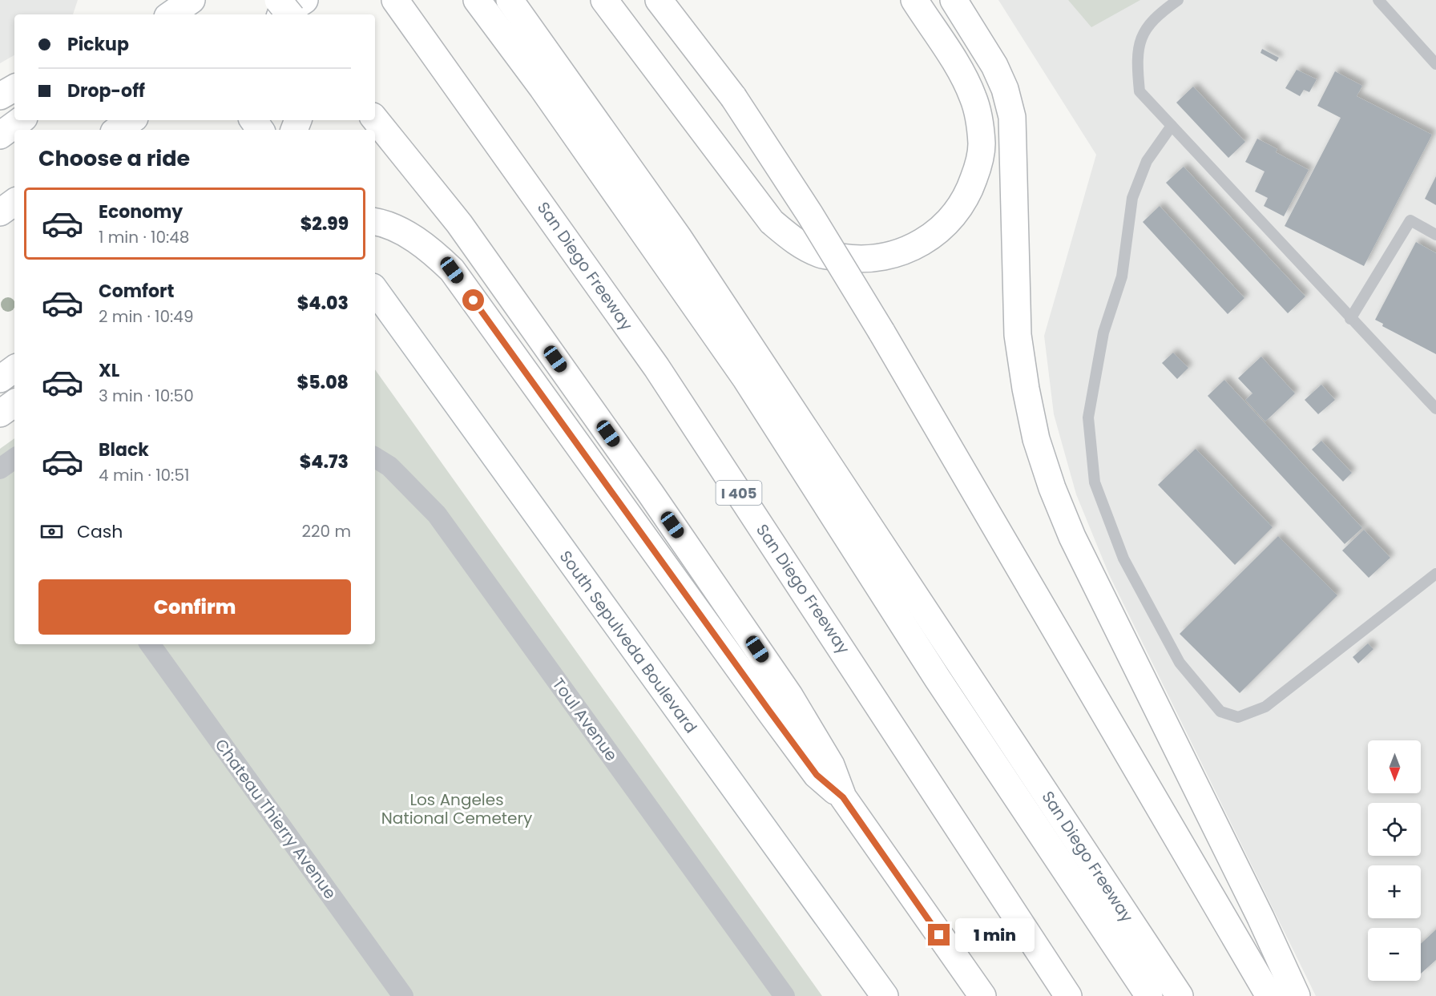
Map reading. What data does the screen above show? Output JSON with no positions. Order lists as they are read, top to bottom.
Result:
{
  "streets": {
    "main road": ["San Diego Freeway", "I 405", "South Sepulveda Boulevard"],
    "street": ["Toul Avenue", "Chateau Thierry Avenue"]
  },
  "parks": ["Los Angeles National Cemetery"],
  "north": "bottom",
  "page": {
    "banner": ["Pickup", "Drop-off"],
    "heading": "Choose a ride",
    "list": [
      {
        "name": "Economy",
        "note": "1 min · 10:48",
        "value": "$2.99"
      },
      {
        "name": "Comfort",
        "note": "2 min · 10:49",
        "value": "$4.03"
      },
      {
        "name": "XL",
        "note": "3 min · 10:50",
        "value": "$5.08"
      },
      {
        "name": "Black",
        "note": "4 min · 10:51",
        "value": "$4.73"
      }
    ],
    "pay": ["Cash", "220 m"],
    "buttons": "Confirm",
    "map_buttons": ["+", "−"],
    "bubble": "1 min"
  }
}
